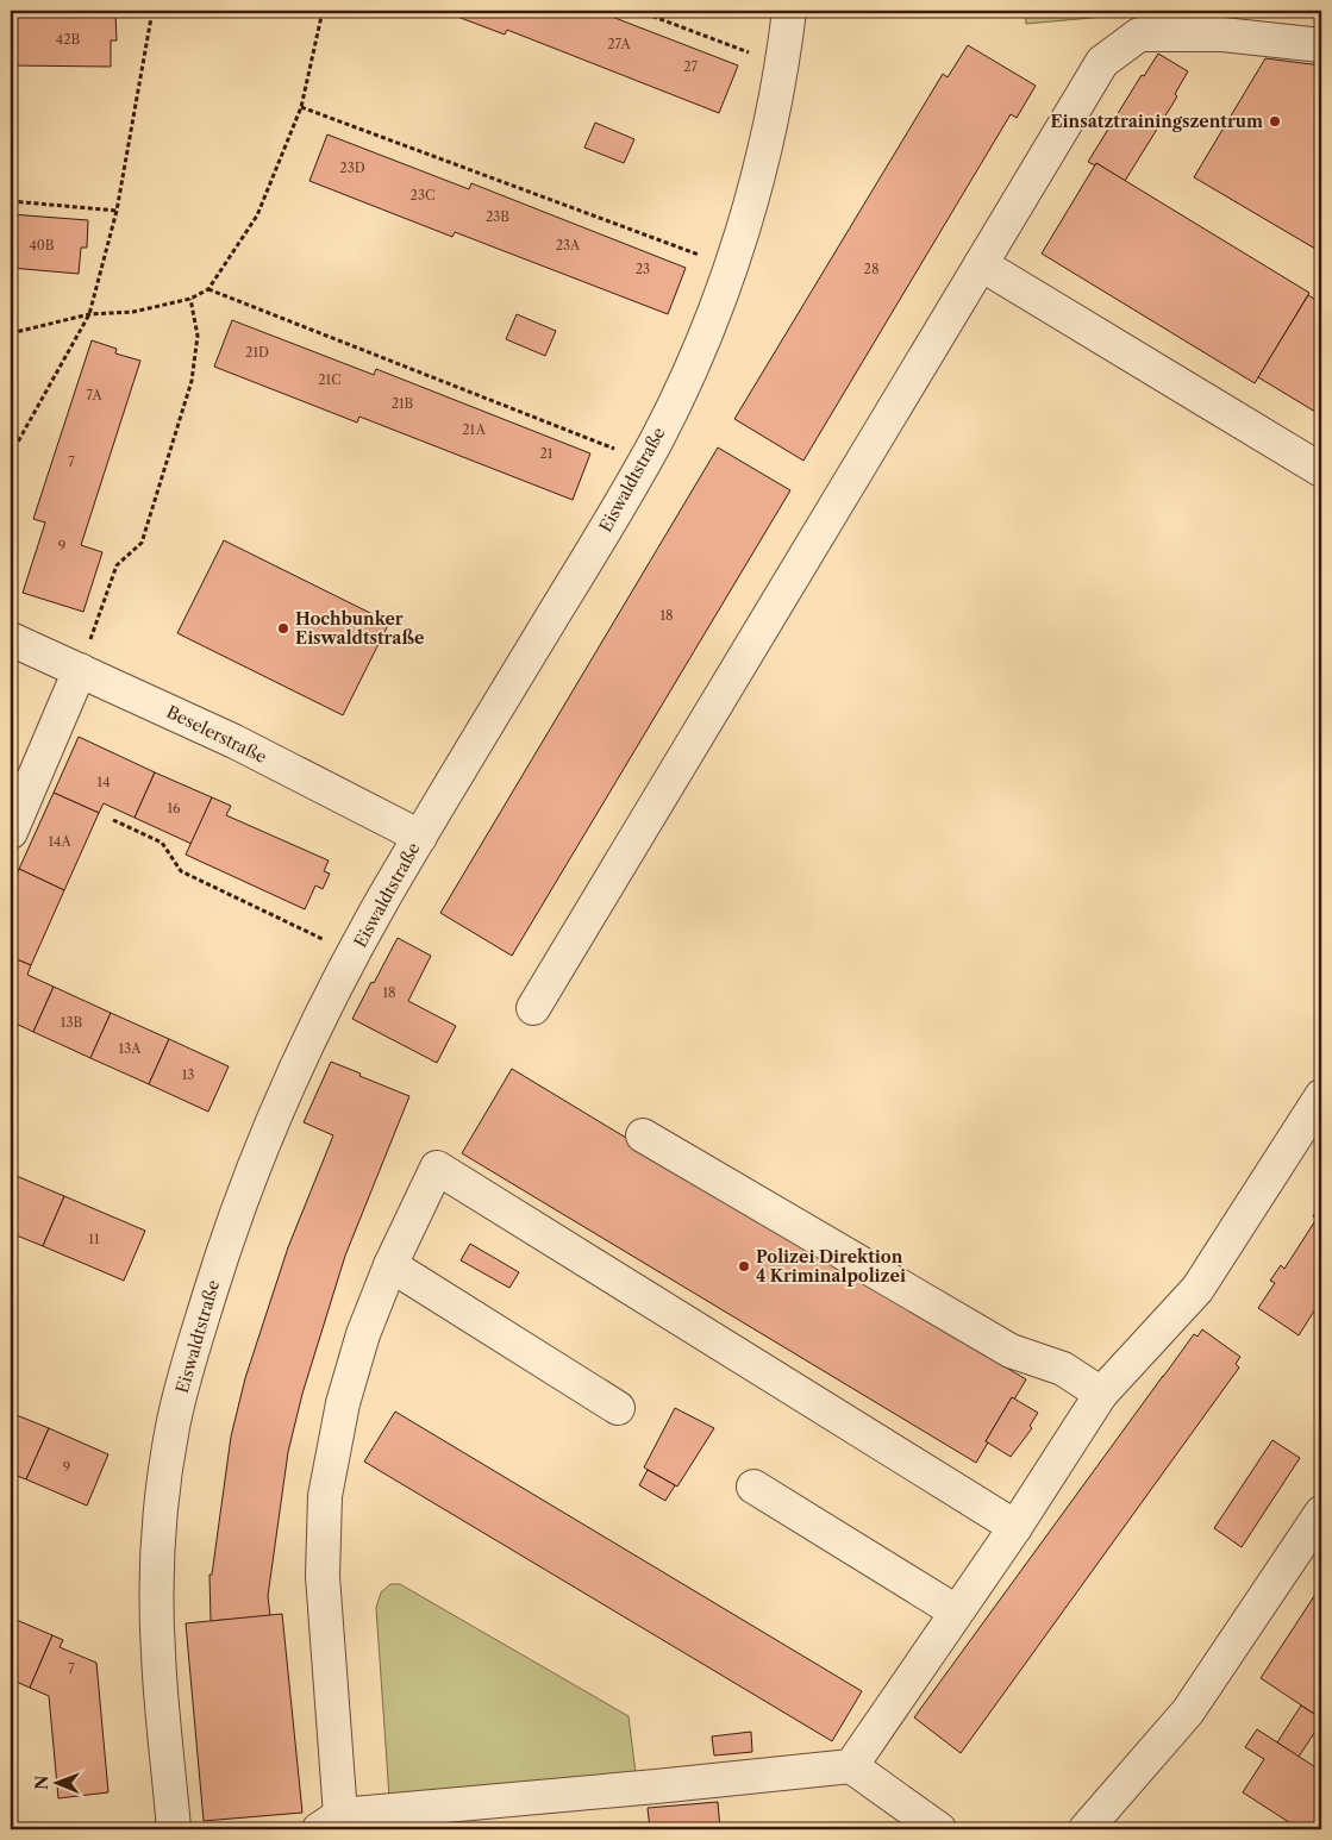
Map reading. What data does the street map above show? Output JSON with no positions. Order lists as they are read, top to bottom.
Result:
{
  "streets": {
    "street": ["Eiswaldtstraße", "Beselerstraße"]
  },
  "crossings": [
    ["Eiswaldtstraße", "Beselerstraße"]
  ],
  "places": ["Einsatztrainingszentrum", "Hochbunker Eiswaldtstraße", "Polizei Direktion 4 Kriminalpolizei"],
  "house_numbers": [
    "42B",
    "27A",
    "27",
    "23D",
    "23C",
    "23B",
    "40B",
    "23A",
    "23",
    "28",
    "21D",
    "21C",
    "7A",
    "21B",
    "21A",
    "21",
    "7",
    "9",
    "18",
    "14",
    "16",
    "14A",
    "18",
    "13B",
    "13A",
    "13",
    "11",
    "9",
    "7"
  ],
  "north": "left"
}
